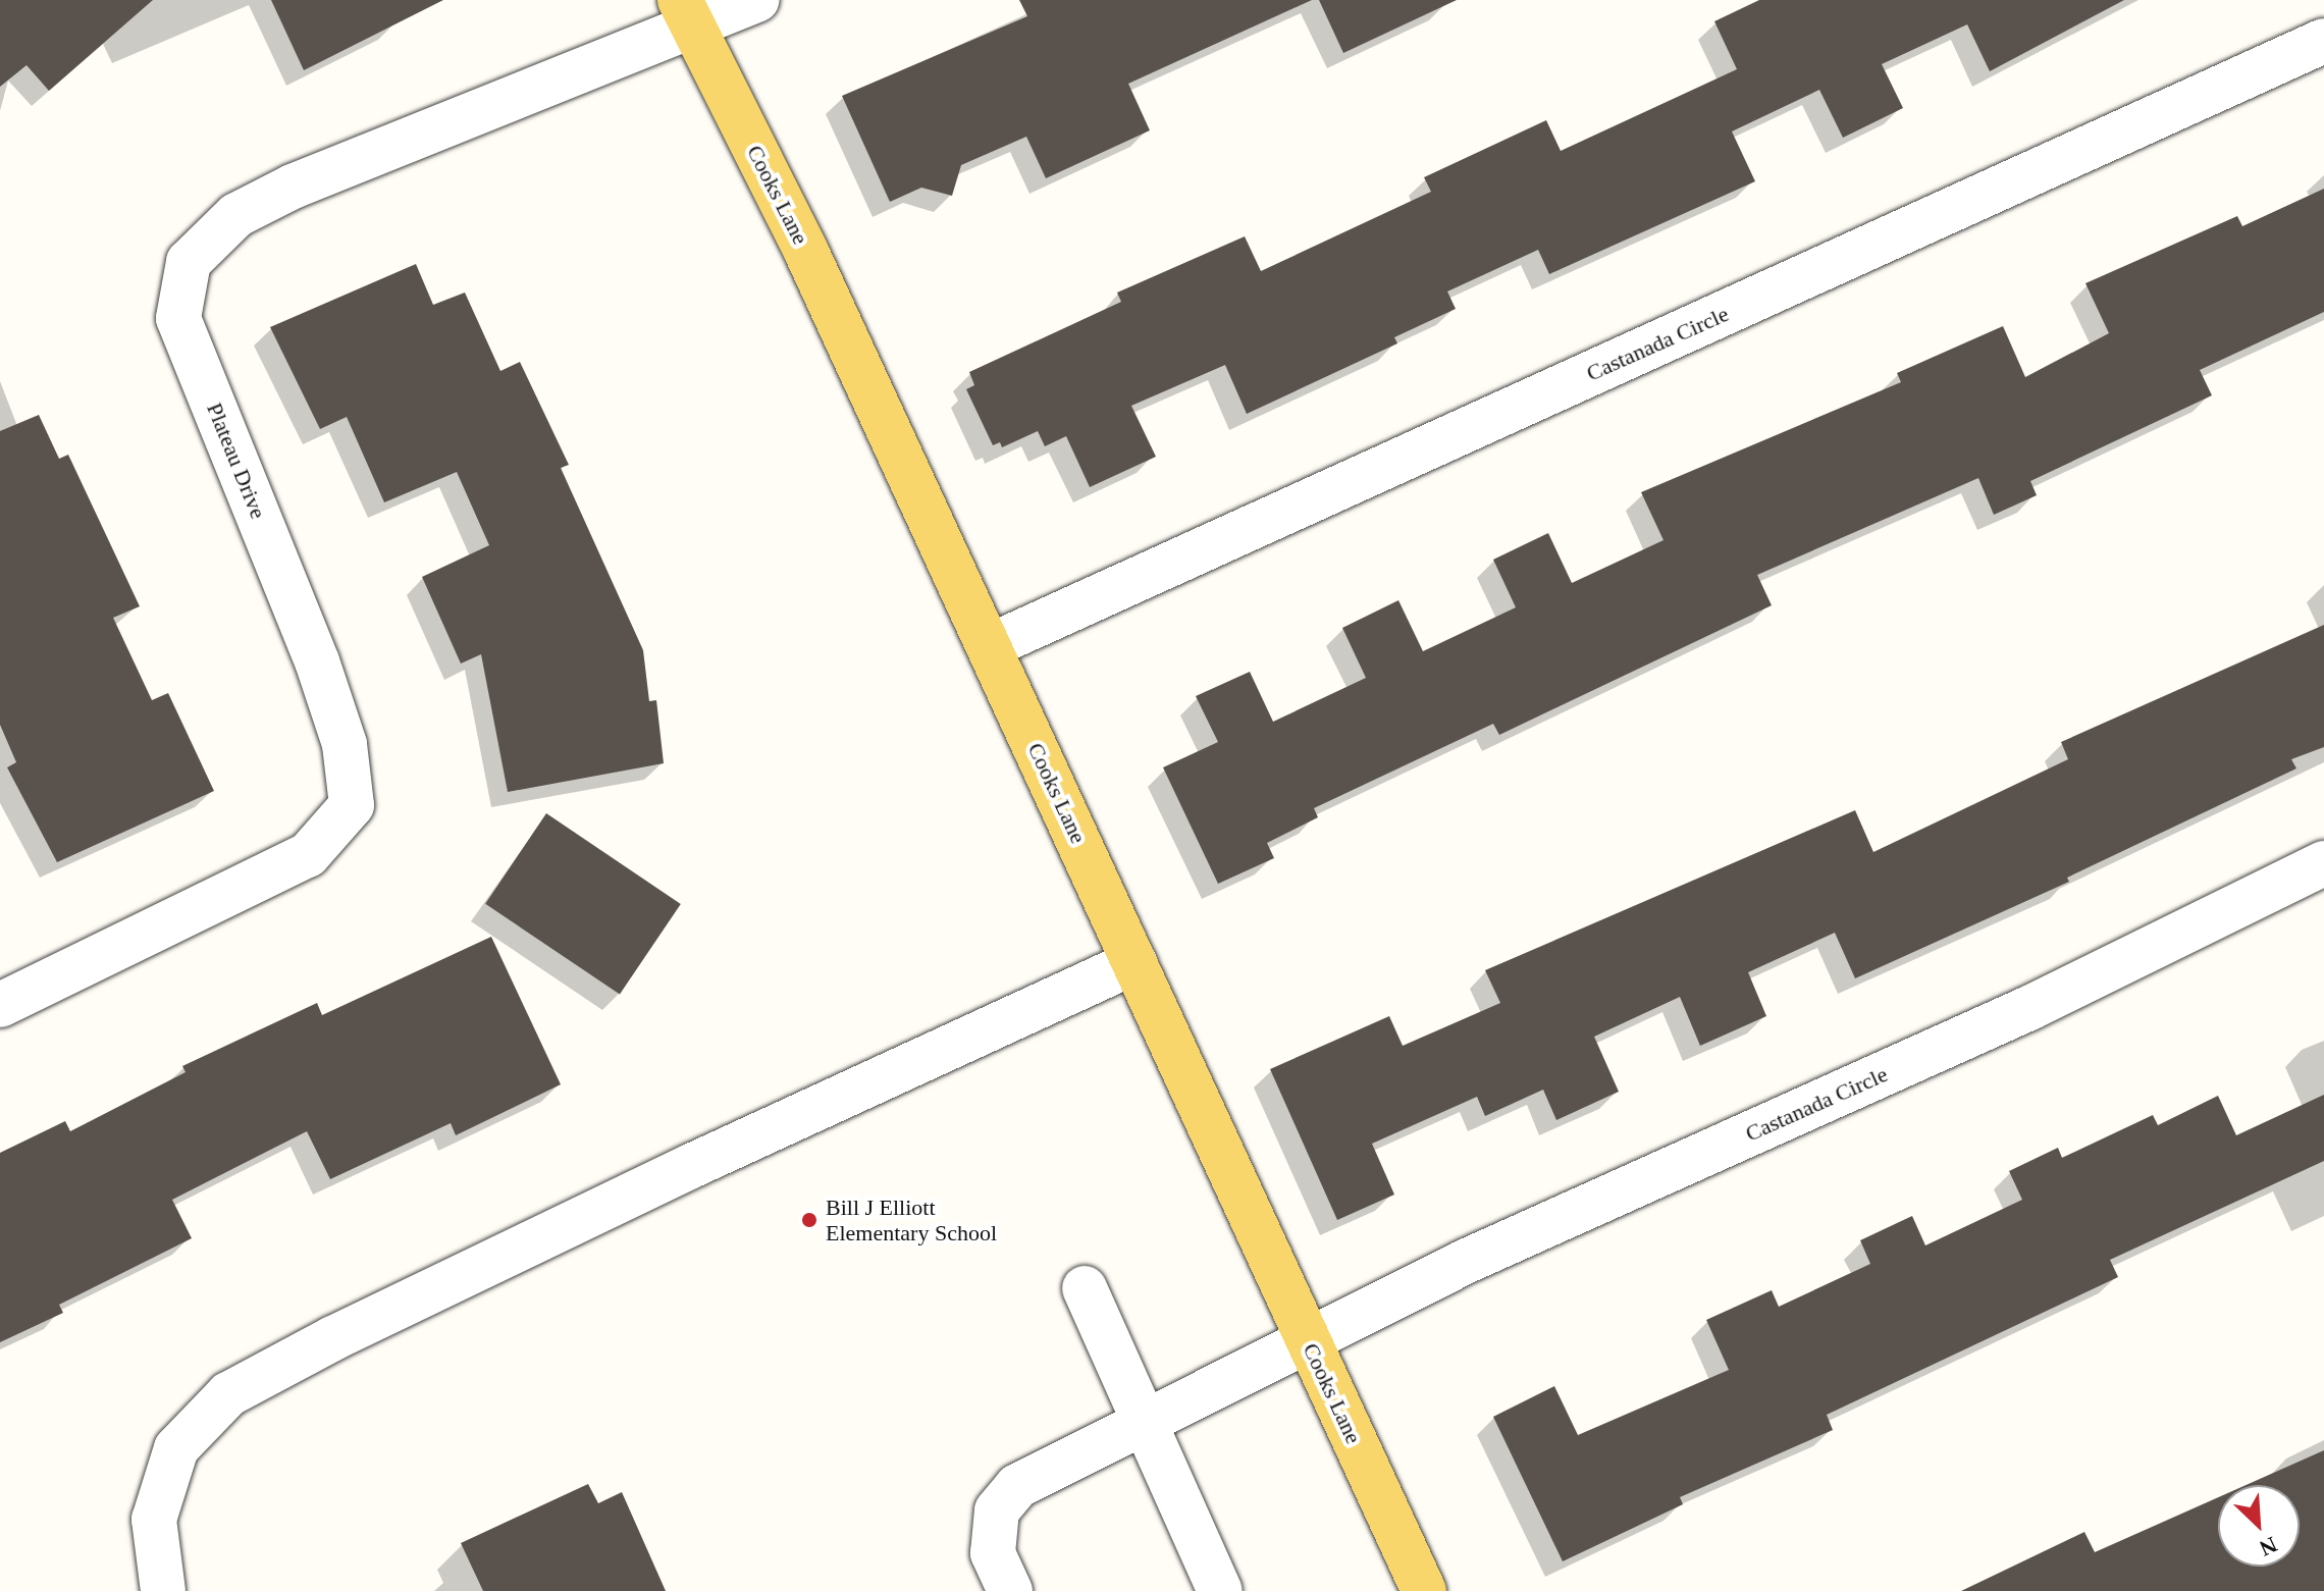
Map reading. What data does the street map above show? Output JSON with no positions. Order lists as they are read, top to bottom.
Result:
{
  "streets": {
    "main road": ["Cooks Lane"],
    "street": ["Castanada Circle", "Plateau Drive"]
  },
  "crossings": [
    ["Cooks Lane", "Castanada Circle"],
    ["Cooks Lane", "Plateau Drive"]
  ],
  "places": ["Bill J Elliott Elementary School"],
  "north": "bottom right"
}
